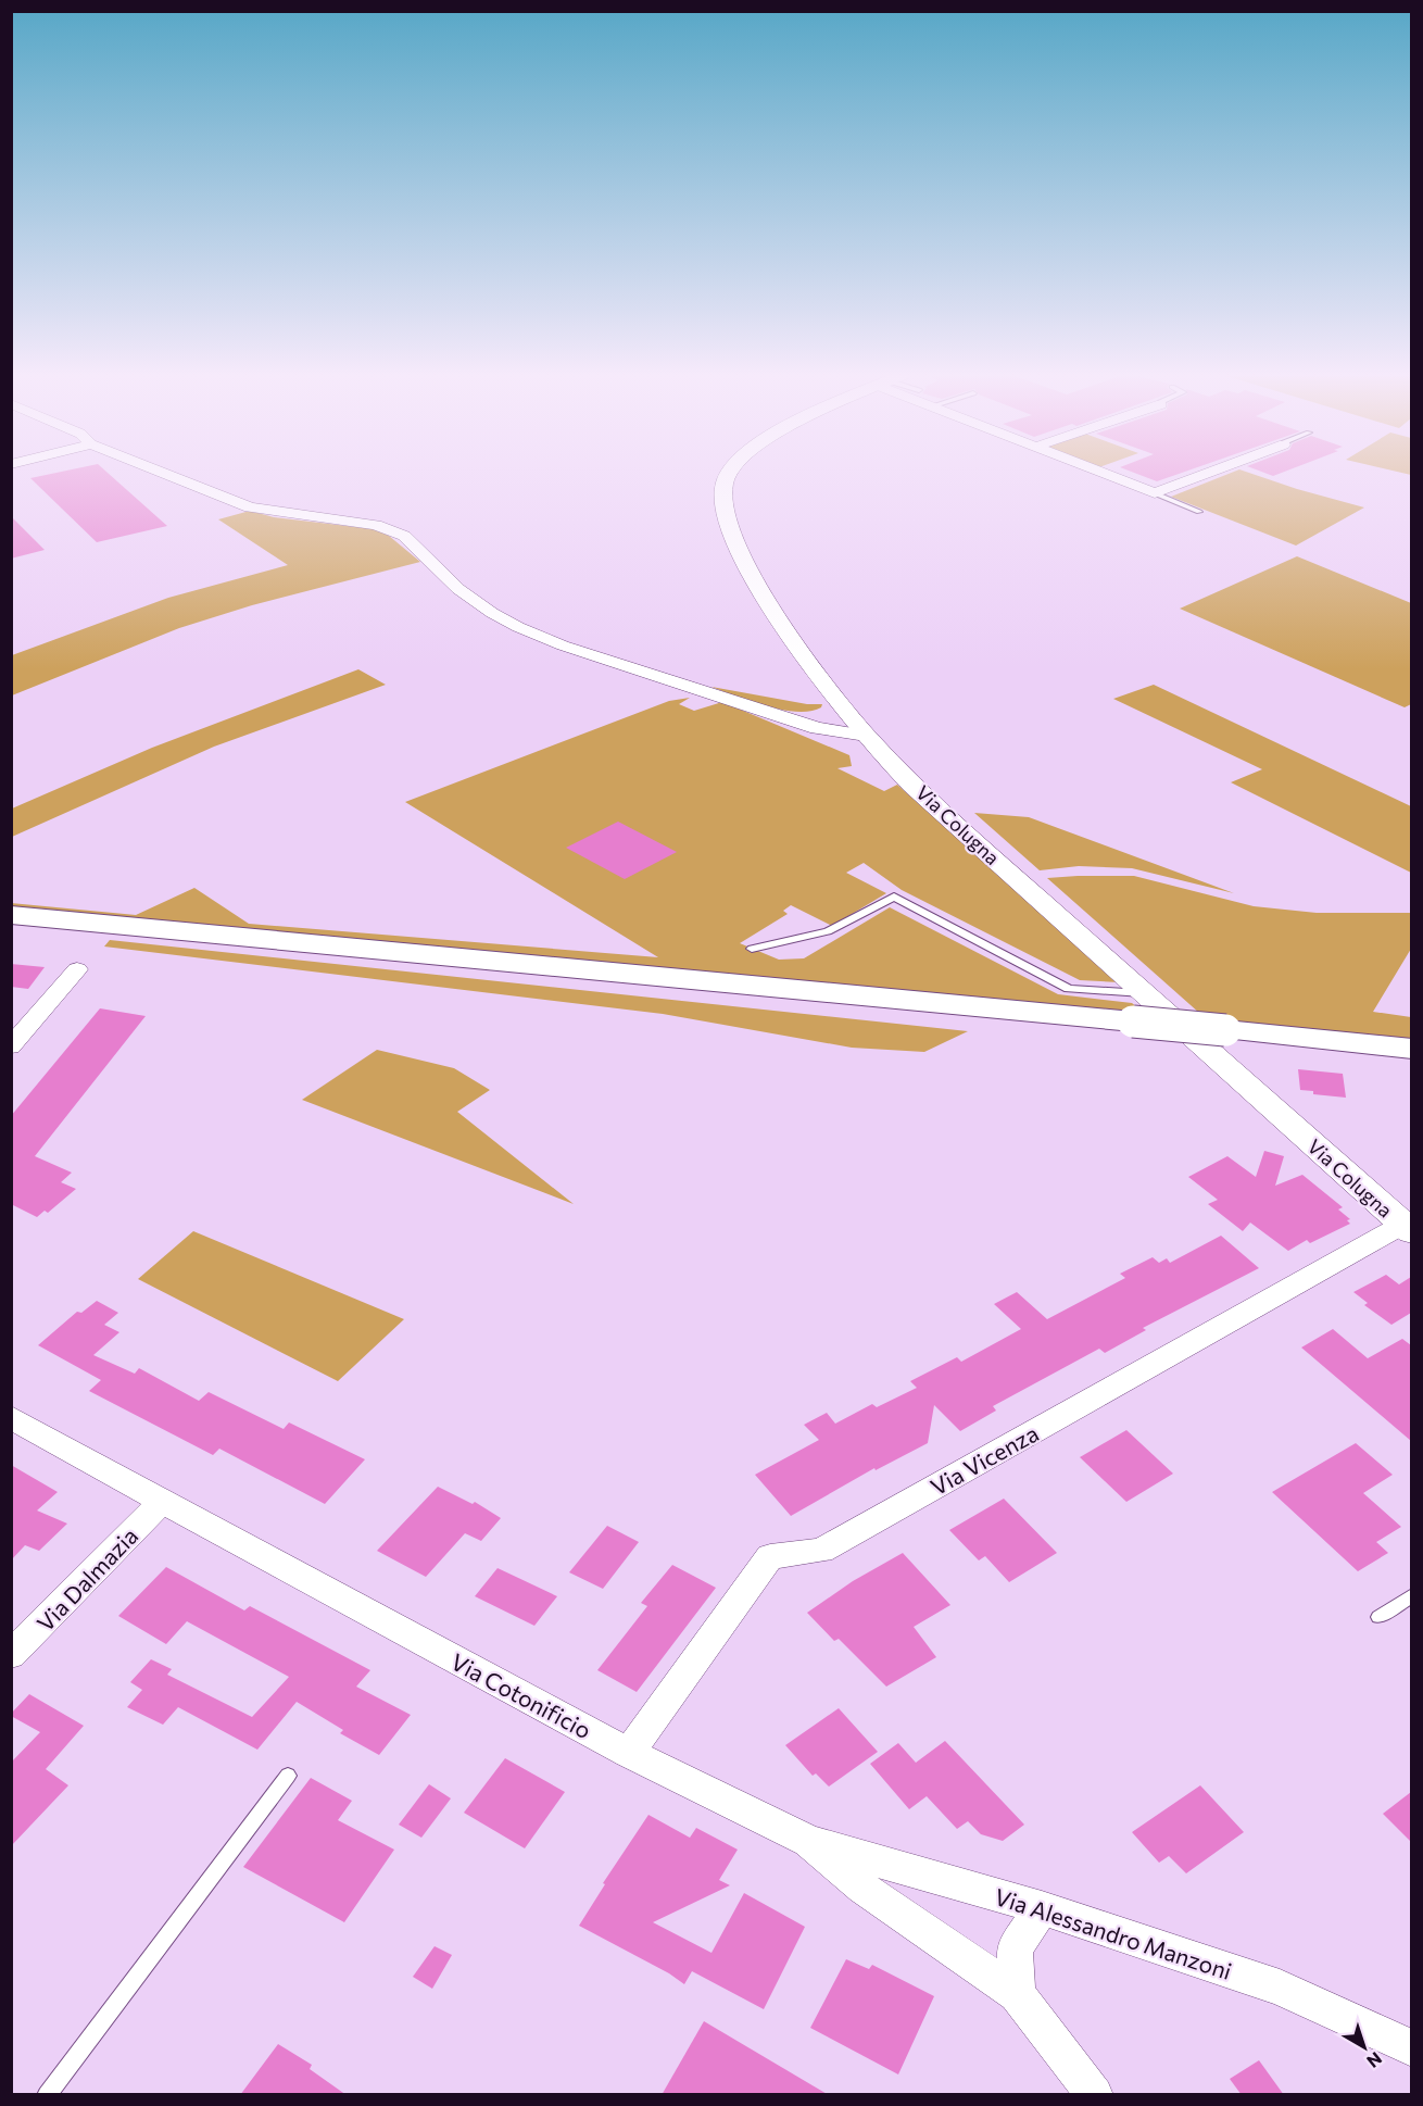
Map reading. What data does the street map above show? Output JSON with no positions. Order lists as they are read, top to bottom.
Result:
{
  "streets": {
    "street": [
      "Via Colugna",
      "Via Vicenza",
      "Via Dalmazia",
      "Via Cotonificio",
      "Via Alessandro Manzoni"
    ]
  },
  "crossings": [
    ["Via Colugna", "Via Vicenza"],
    ["Via Vicenza", "Via Cotonificio"],
    ["Via Dalmazia", "Via Cotonificio"],
    ["Via Cotonificio", "Via Alessandro Manzoni"]
  ],
  "north": "bottom right"
}
